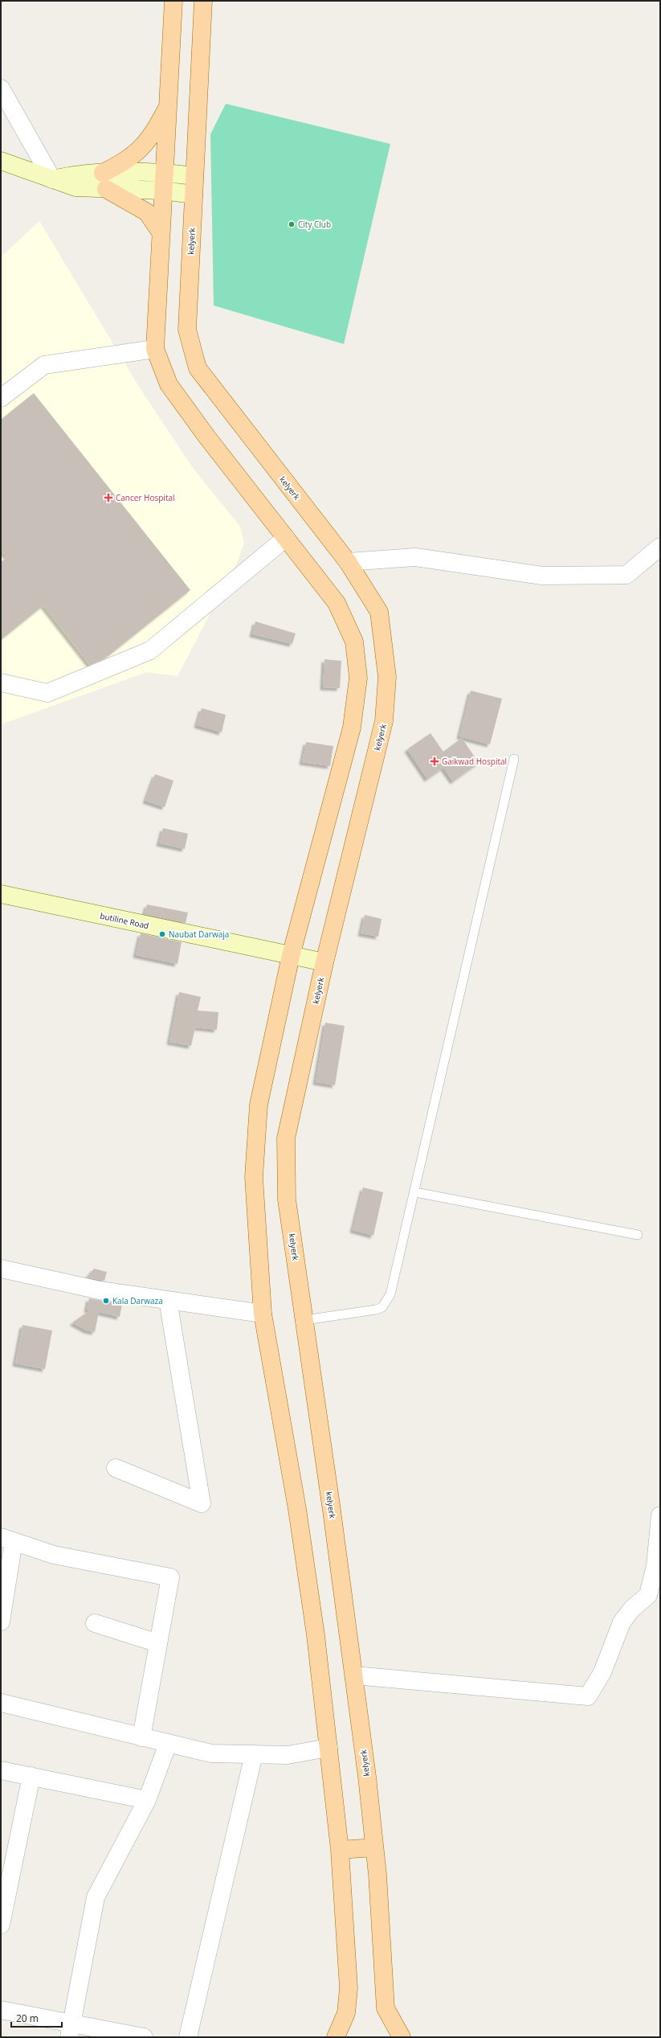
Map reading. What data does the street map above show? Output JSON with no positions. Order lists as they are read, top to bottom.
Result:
{
  "streets": {
    "main road": ["kelyerk"],
    "street": ["butiline Road"]
  },
  "crossings": [
    ["kelyerk", "butiline Road"]
  ],
  "places": {
    "other": ["City Club", "Naubat Darwaja", "Kala Darwaza"],
    "health": ["Cancer Hospital", "Gaikwad Hospital"]
  },
  "scale_bar": "20 m"
}
